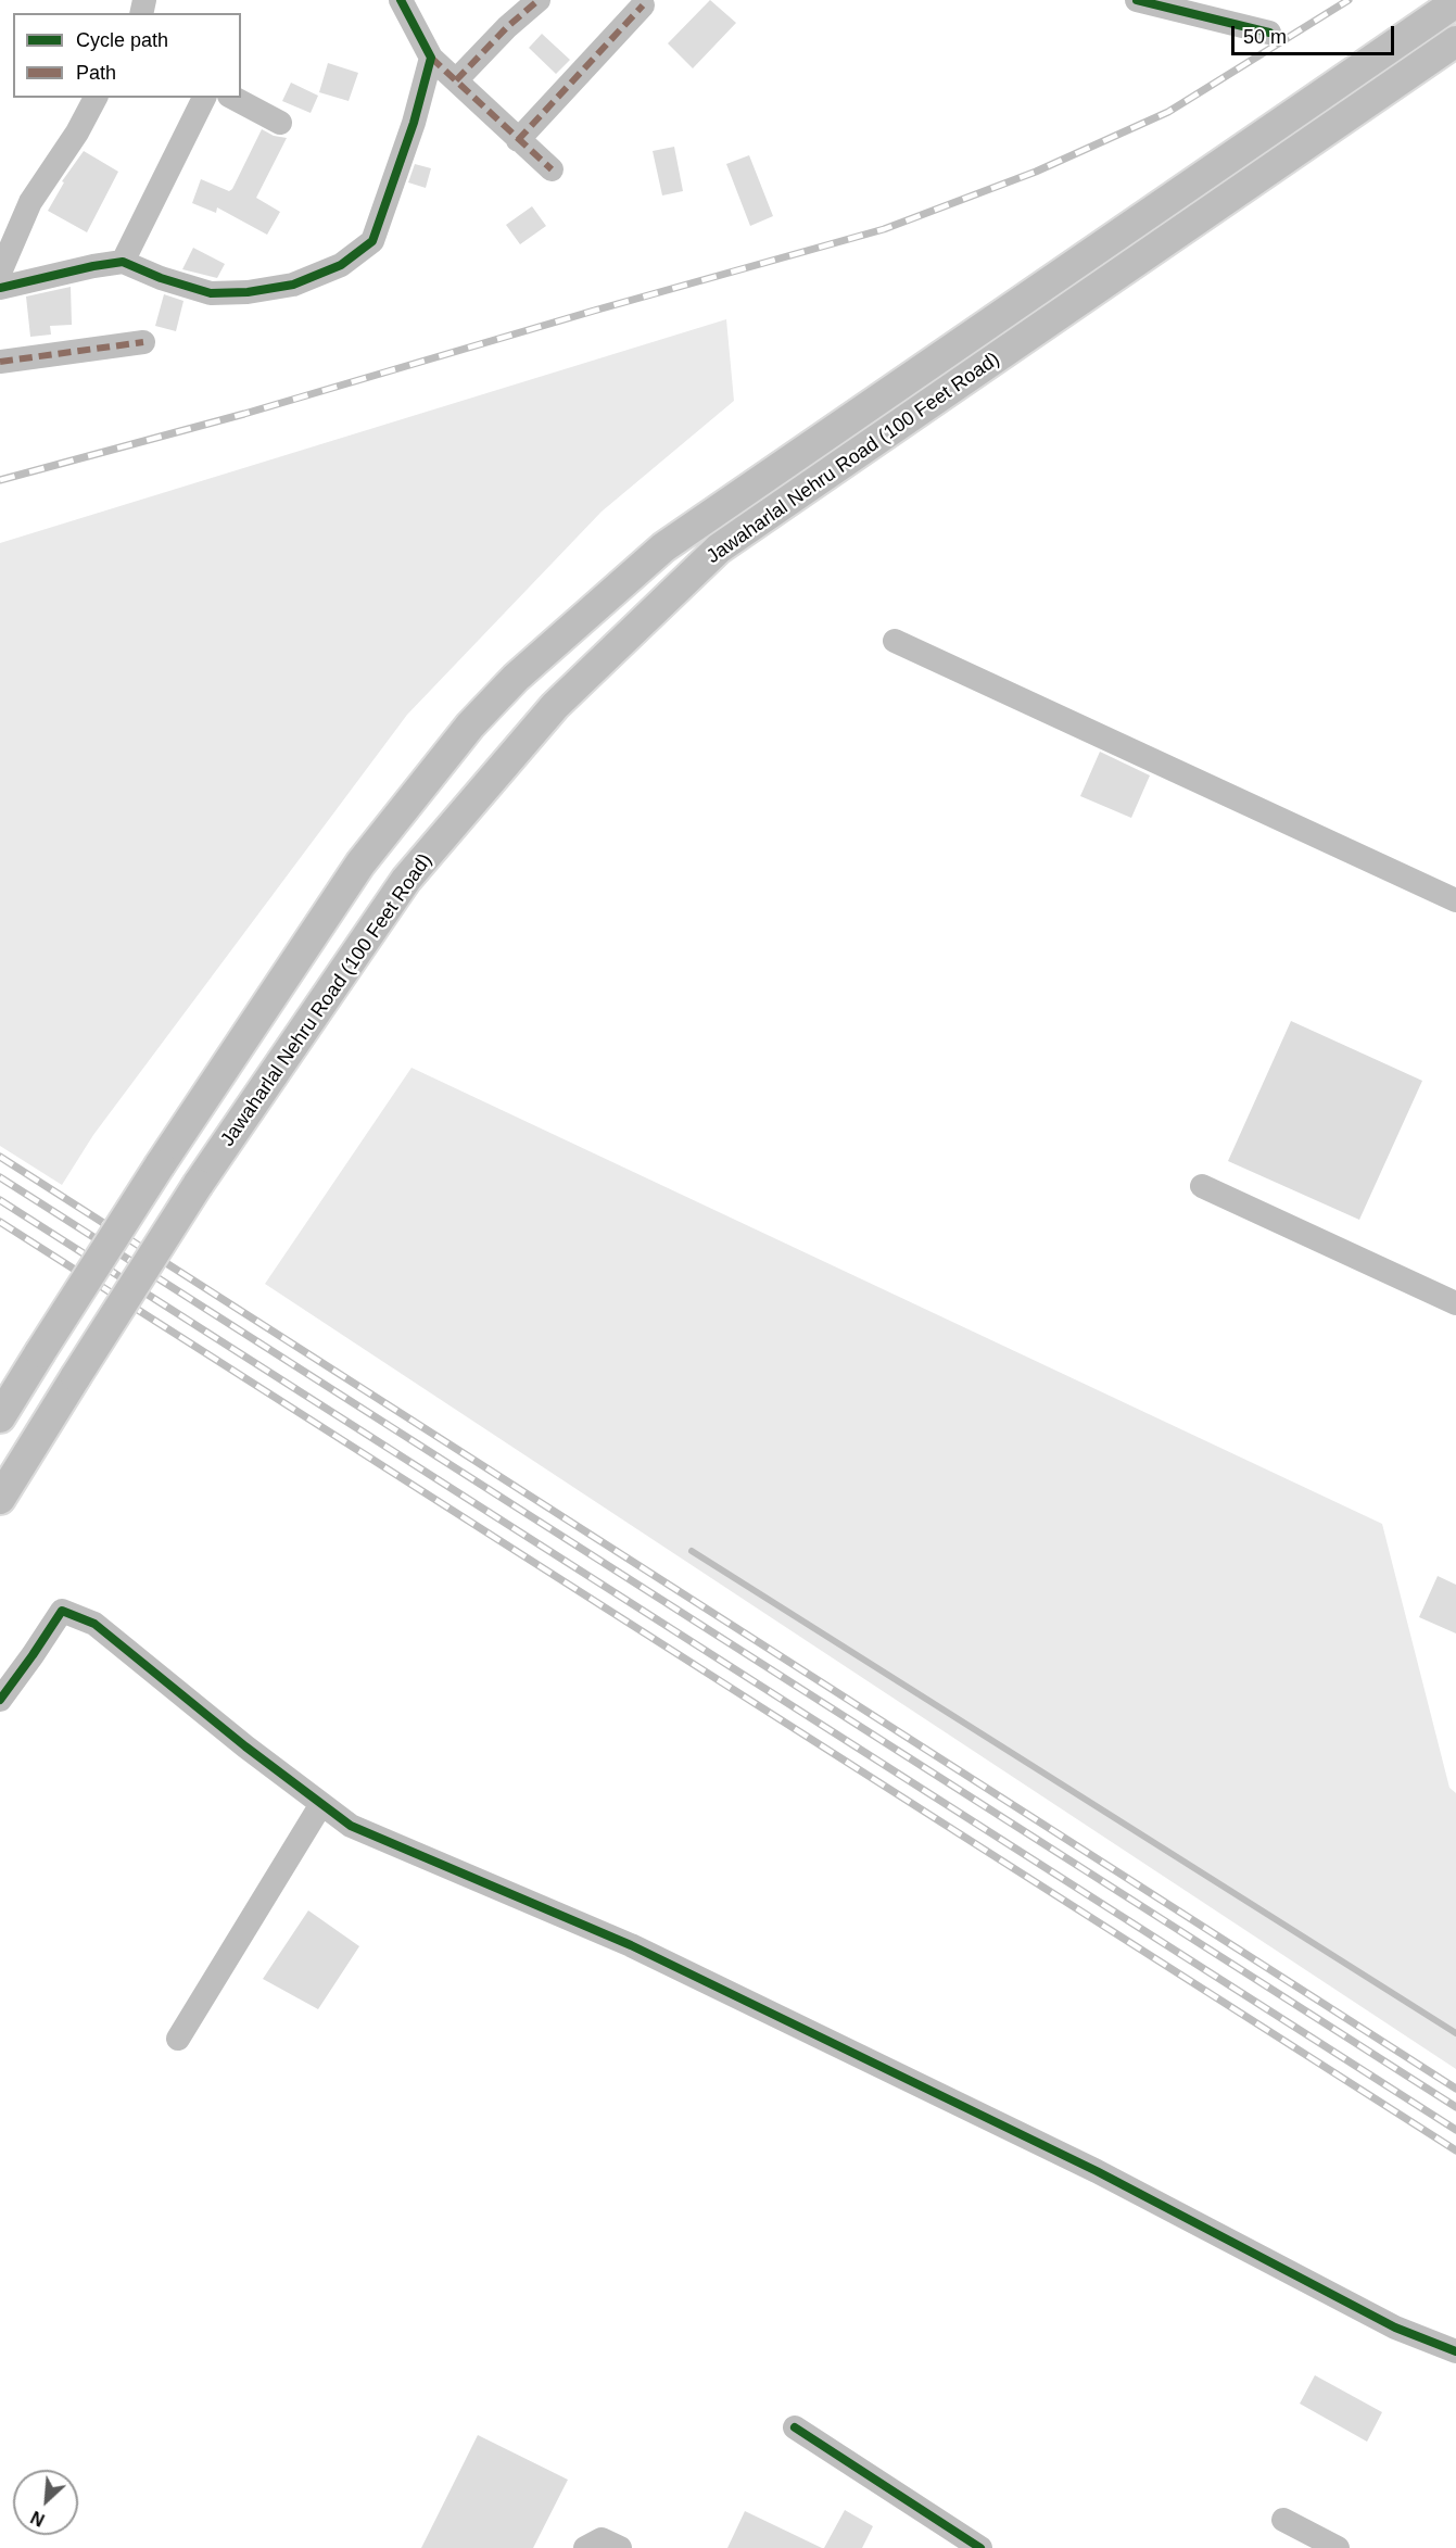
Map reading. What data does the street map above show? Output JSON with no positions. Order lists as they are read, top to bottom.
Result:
{
  "streets": {
    "main road": ["Jawaharlal Nehru Road (100 Feet Road)"]
  },
  "legend": ["Cycle path", "Path"],
  "scale_bar": "50 m",
  "north": "bottom left"
}
